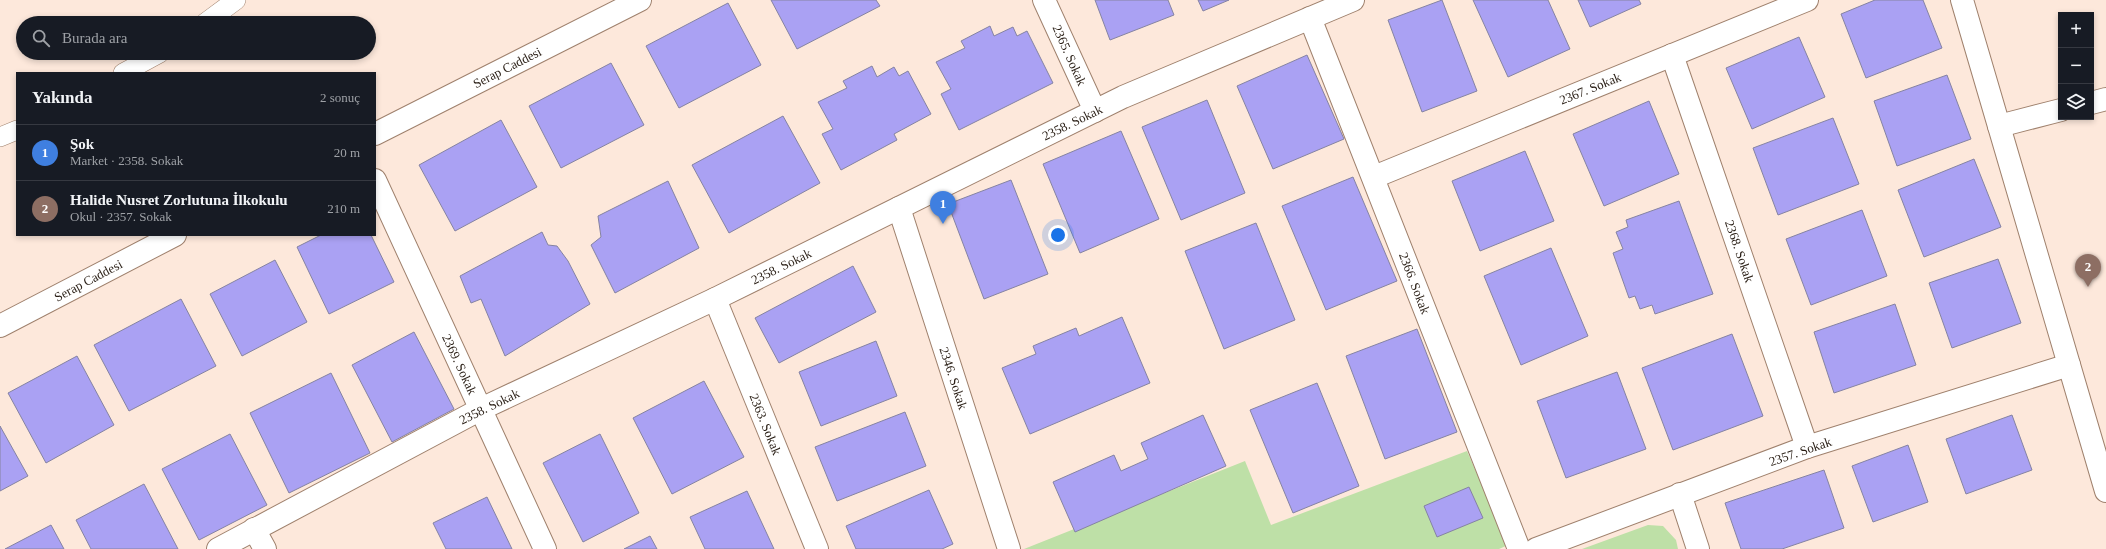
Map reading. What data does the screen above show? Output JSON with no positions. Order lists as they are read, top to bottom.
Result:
{
  "streets": {
    "street": [
      "2365. Sokak",
      "Serap Caddesi",
      "2367. Sokak",
      "2358. Sokak",
      "2368. Sokak",
      "2366. Sokak",
      "2369. Sokak",
      "2346. Sokak",
      "2363. Sokak",
      "2357. Sokak"
    ]
  },
  "crossings": [
    ["2365. Sokak", "2358. Sokak"],
    ["2367. Sokak", "2368. Sokak"],
    ["2367. Sokak", "2366. Sokak"],
    ["2358. Sokak", "2366. Sokak"],
    ["2358. Sokak", "2369. Sokak"],
    ["2358. Sokak", "2346. Sokak"],
    ["2358. Sokak", "2363. Sokak"],
    ["2368. Sokak", "2357. Sokak"]
  ],
  "page": {
    "map_buttons": ["+", "−"],
    "search": "Burada ara",
    "heading": ["Yakında", "2 sonuç"],
    "list": [
      {
        "mark": "1",
        "name": "Şok",
        "note": "Market · 2358. Sokak",
        "value": "20 m"
      },
      {
        "mark": "2",
        "name": "Halide Nusret Zorlutuna İlkokulu",
        "note": "Okul · 2357. Sokak",
        "value": "210 m"
      }
    ],
    "pins": ["1", "2"]
  }
}
